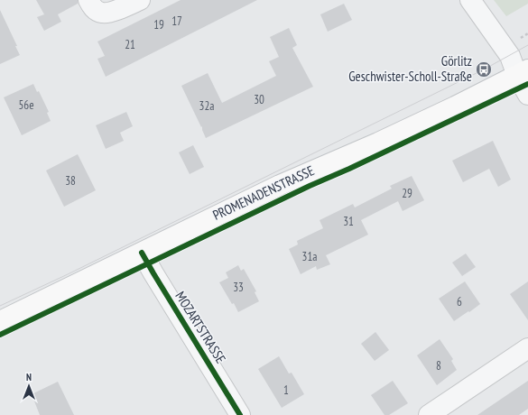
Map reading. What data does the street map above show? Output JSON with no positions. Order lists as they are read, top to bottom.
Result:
{
  "streets": {
    "main road": ["PROMENADENSTRASSE"],
    "street": ["MOZARTSTRASSE"]
  },
  "crossings": [
    ["PROMENADENSTRASSE", "MOZARTSTRASSE"]
  ],
  "places": {
    "bus stop": ["Görlitz Geschwister-Scholl-Straße"]
  },
  "house_numbers": [
    "17",
    "19",
    "21",
    "30",
    "56e",
    "32a",
    "38",
    "29",
    "31",
    "31a",
    "33",
    "6",
    "8",
    "1"
  ],
  "north": "top"
}
